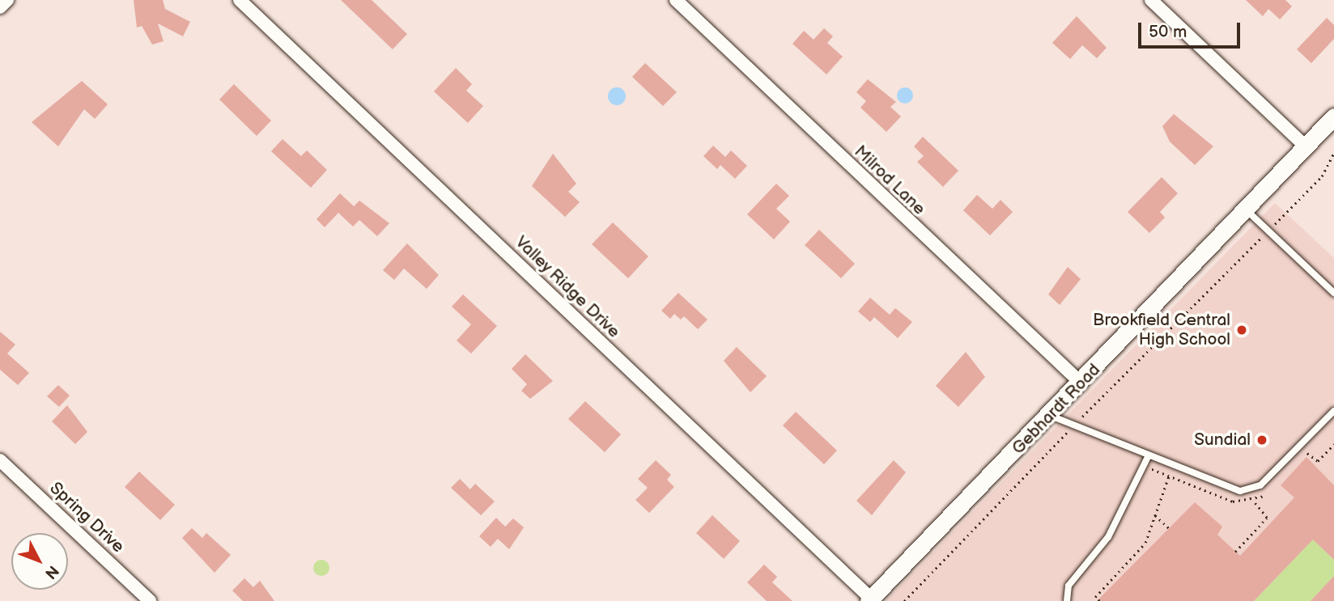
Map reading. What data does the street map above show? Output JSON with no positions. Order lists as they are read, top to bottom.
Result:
{
  "streets": {
    "street": [
      "Milrod Lane",
      "Valley Ridge Drive",
      "Gebhardt Road",
      "Spring Drive"
    ]
  },
  "crossings": [
    ["Milrod Lane", "Gebhardt Road"],
    ["Valley Ridge Drive", "Gebhardt Road"]
  ],
  "places": ["Brookfield Central High School", "Sundial"],
  "scale_bar": "50 m",
  "north": "bottom right"
}
